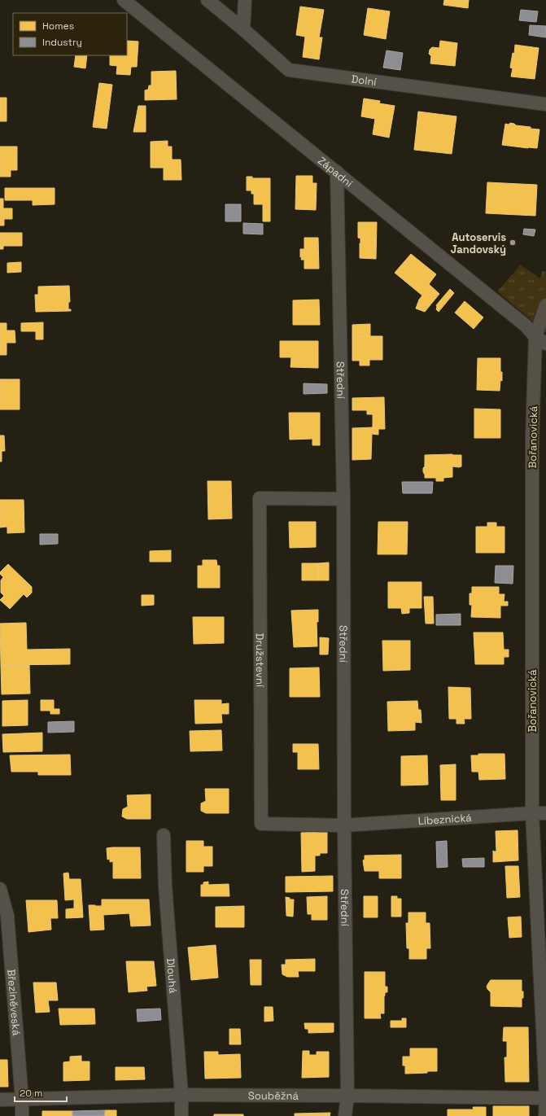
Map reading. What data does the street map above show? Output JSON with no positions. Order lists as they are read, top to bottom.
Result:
{
  "streets": {
    "street": [
      "Dolní",
      "Západní",
      "Střední",
      "Bořanovická",
      "Družstevní",
      "Líbeznická",
      "Dlouhá",
      "Březiněveská",
      "Souběžná"
    ]
  },
  "crossings": [
    ["Západní", "Střední"],
    ["Západní", "Bořanovická"],
    ["Střední", "Družstevní"],
    ["Střední", "Líbeznická"],
    ["Střední", "Souběžná"],
    ["Bořanovická", "Líbeznická"],
    ["Bořanovická", "Souběžná"],
    ["Družstevní", "Líbeznická"],
    ["Dlouhá", "Souběžná"],
    ["Březiněveská", "Souběžná"]
  ],
  "places": ["Autoservis Jandovský"],
  "legend": ["Homes", "Industry"],
  "scale_bar": "20 m"
}
